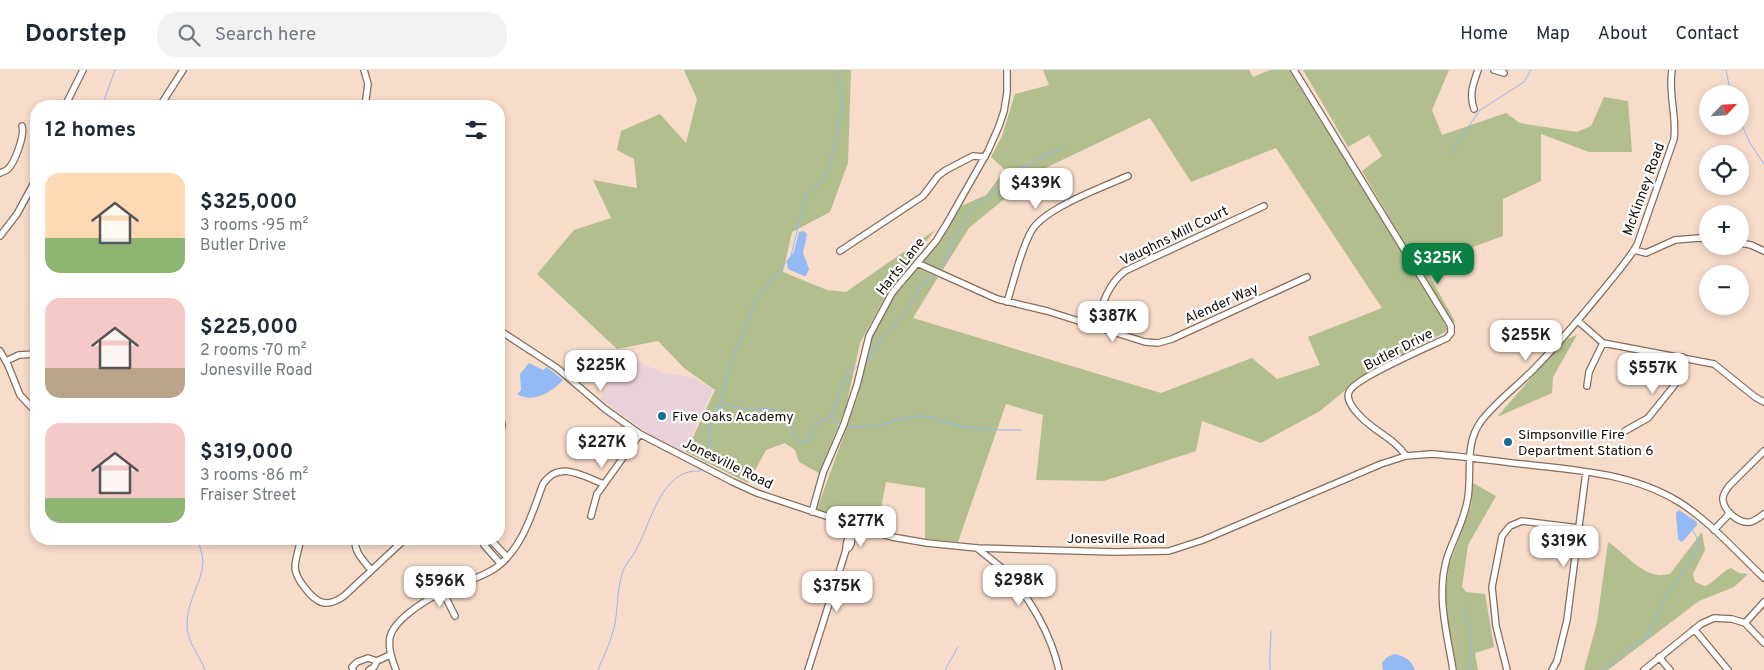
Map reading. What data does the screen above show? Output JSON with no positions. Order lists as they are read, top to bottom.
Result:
{
  "streets": {
    "street": [
      "McKinney Road",
      "Vaughns Mill Court",
      "Harts Lane",
      "Alender Way",
      "Butler Drive",
      "Jonesville Road"
    ]
  },
  "crossings": [
    ["McKinney Road", "Jonesville Road"],
    ["Vaughns Mill Court", "Alender Way"],
    ["Harts Lane", "Alender Way"],
    ["Harts Lane", "Jonesville Road"],
    ["Butler Drive", "Jonesville Road"]
  ],
  "places": ["Five Oaks Academy", "Simpsonville Fire Department Station 6"],
  "north": "top right",
  "page": {
    "header": "Doorstep",
    "search": "Search here",
    "nav": [
      "Home",
      "Map",
      "About",
      "Contact"
    ],
    "map_buttons": ["+", "−"],
    "heading": "12 homes",
    "list": [
      {
        "name": "$325,000",
        "note": "3 rooms · 95 m² · Butler Drive"
      },
      {
        "name": "$225,000",
        "note": "2 rooms · 70 m² · Jonesville Road"
      },
      {
        "name": "$319,000",
        "note": "3 rooms · 86 m² · Fraiser Street"
      }
    ],
    "price": [
      "$439K",
      "$325K",
      "$387K",
      "$255K",
      "$225K",
      "$557K",
      "$227K",
      "$277K",
      "$319K",
      "$298K",
      "$596K",
      "$375K"
    ]
  }
}
